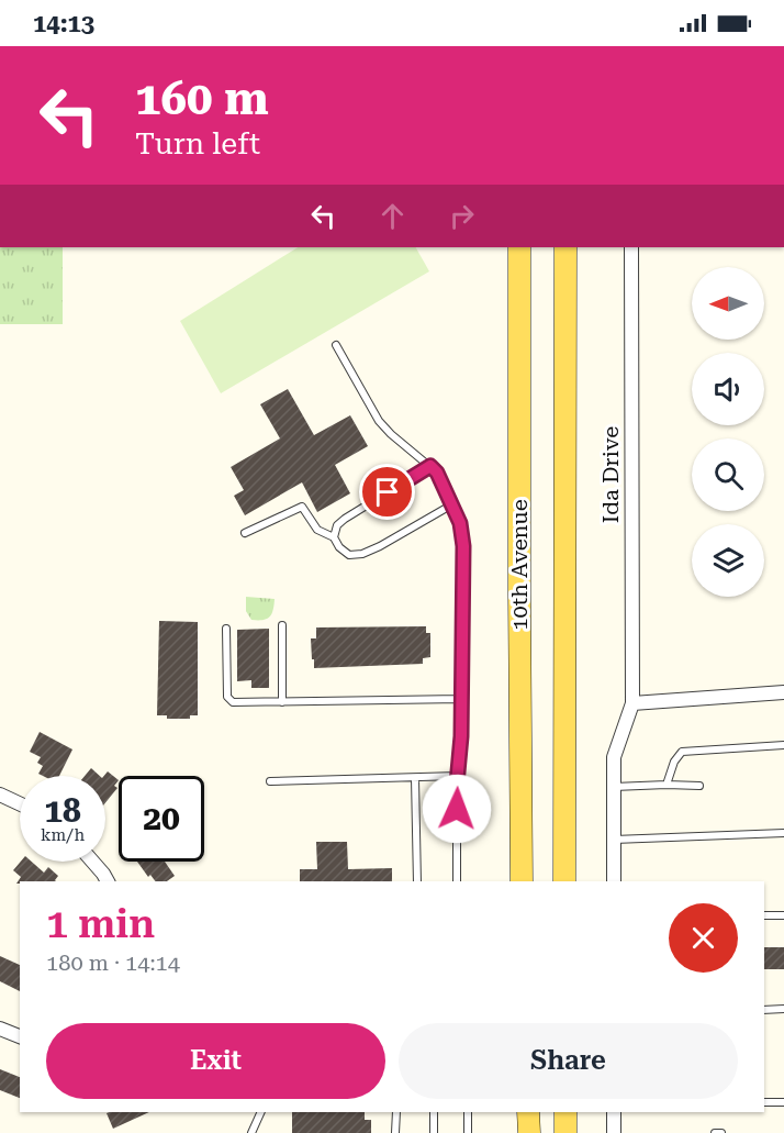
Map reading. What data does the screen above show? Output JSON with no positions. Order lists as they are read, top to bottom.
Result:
{
  "streets": {
    "main road": ["10th Avenue"],
    "street": ["Ida Drive"]
  },
  "north": "left",
  "page": {
    "status": "14:13",
    "turn": ["160 m", "Turn left"],
    "speed": "18 km/h",
    "limit": "20",
    "heading": ["1 min", "180 m · 14:14"],
    "buttons": ["Exit", "Share"]
  }
}
